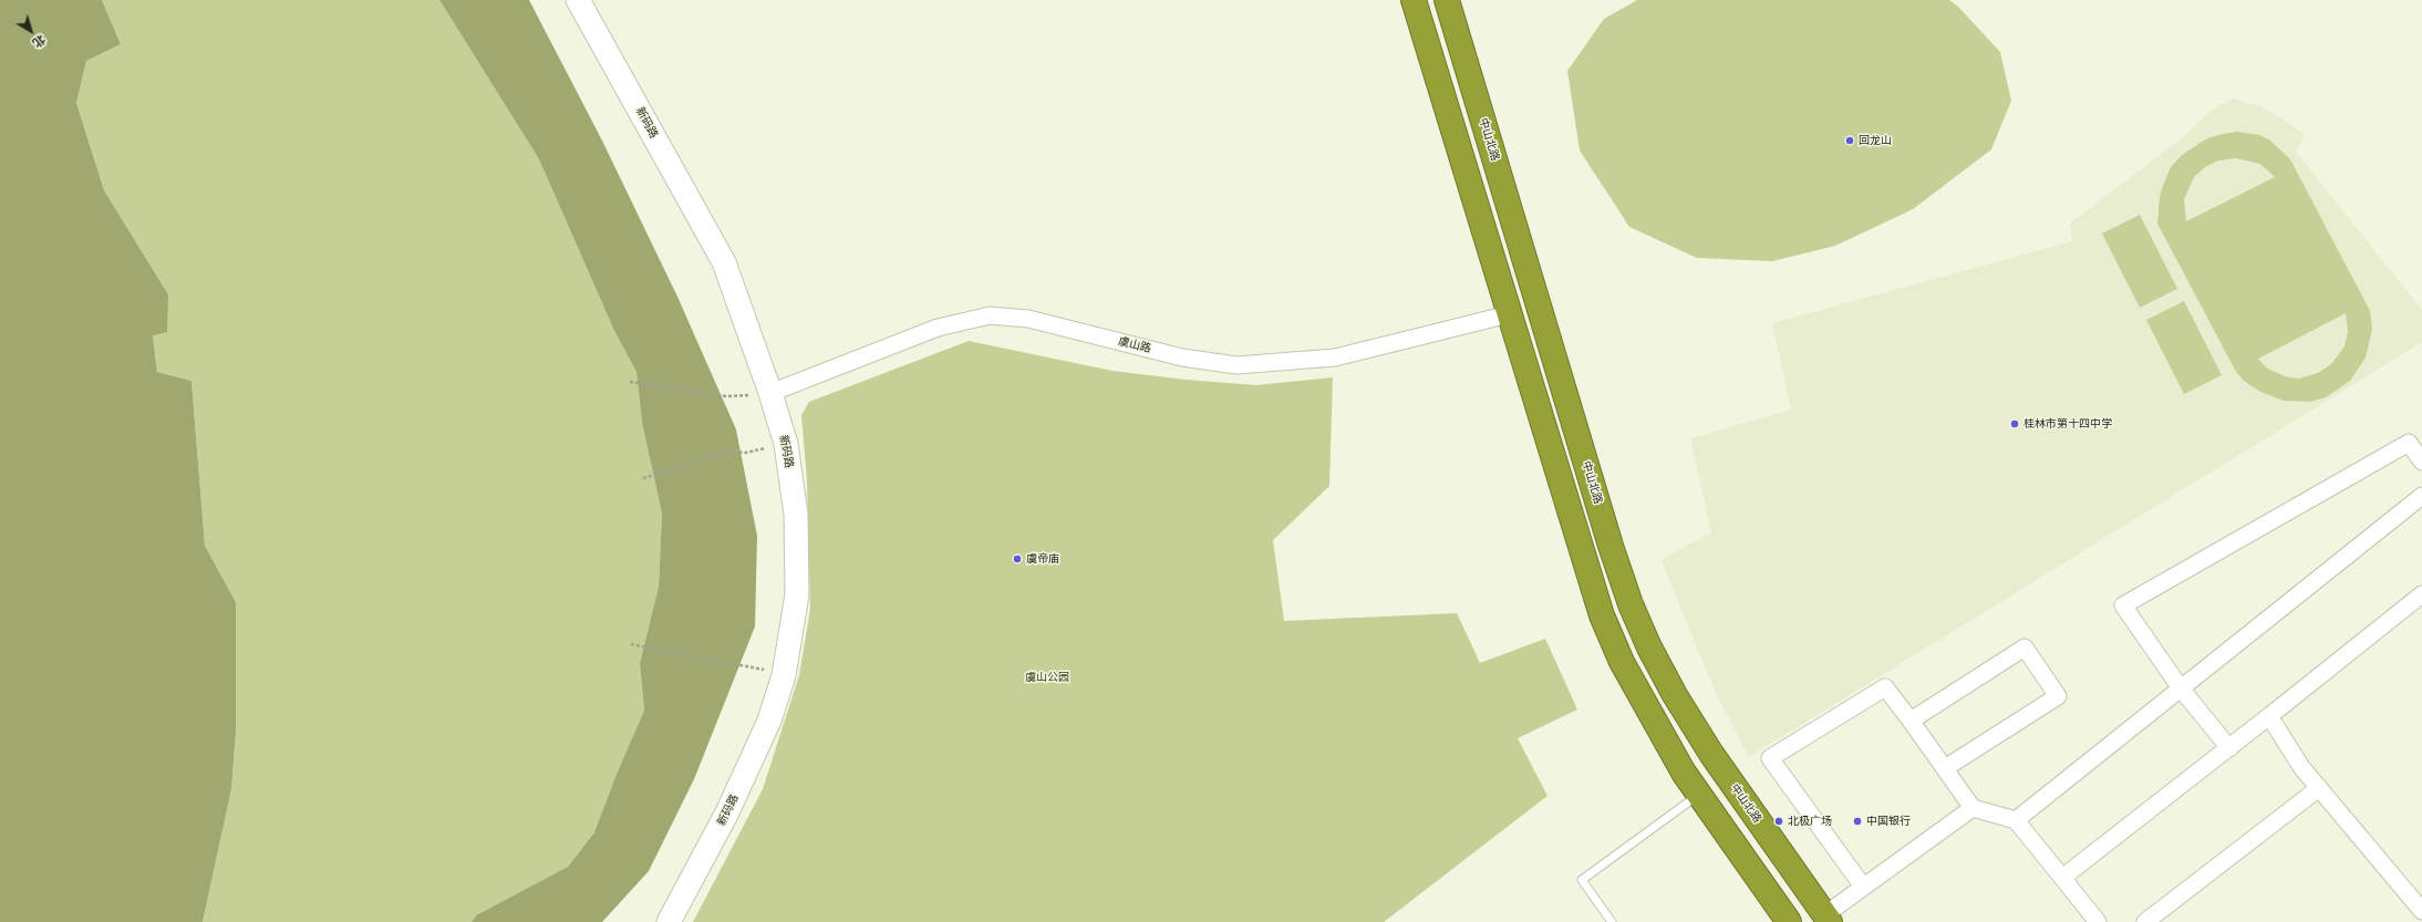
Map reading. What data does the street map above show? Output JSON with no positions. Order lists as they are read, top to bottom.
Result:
{
  "streets": {
    "highway": ["中山北路"],
    "street": ["新码路", "虞山路"]
  },
  "crossings": [
    ["新码路", "虞山路"]
  ],
  "parks": ["虞山公园"],
  "places": [
    "回龙山",
    "桂林市第十四中学",
    "虞帝庙",
    "北极广场",
    "中国银行"
  ],
  "north": "bottom right"
}
